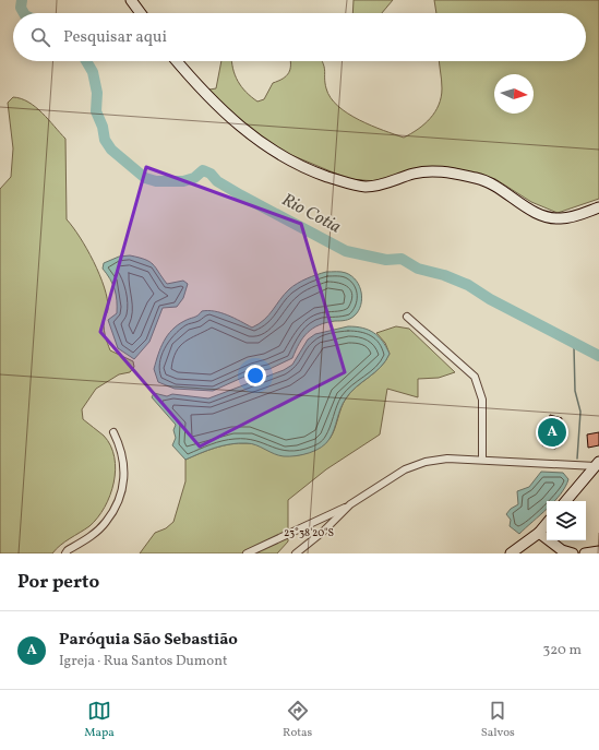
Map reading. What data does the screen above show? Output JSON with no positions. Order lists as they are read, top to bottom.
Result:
{
  "water": ["Rio Cotia"],
  "north": "right",
  "page": {
    "search": "Pesquisar aqui",
    "pins": "A",
    "heading": "Por perto",
    "list": [
      {
        "mark": "A",
        "name": "Paróquia São Sebastião",
        "note": "Igreja · Rua Santos Dumont",
        "value": "320 m"
      }
    ],
    "nav": ["Mapa", "Rotas", "Salvos"]
  },
  "coordinates": ["23°38'20\"S"]
}
